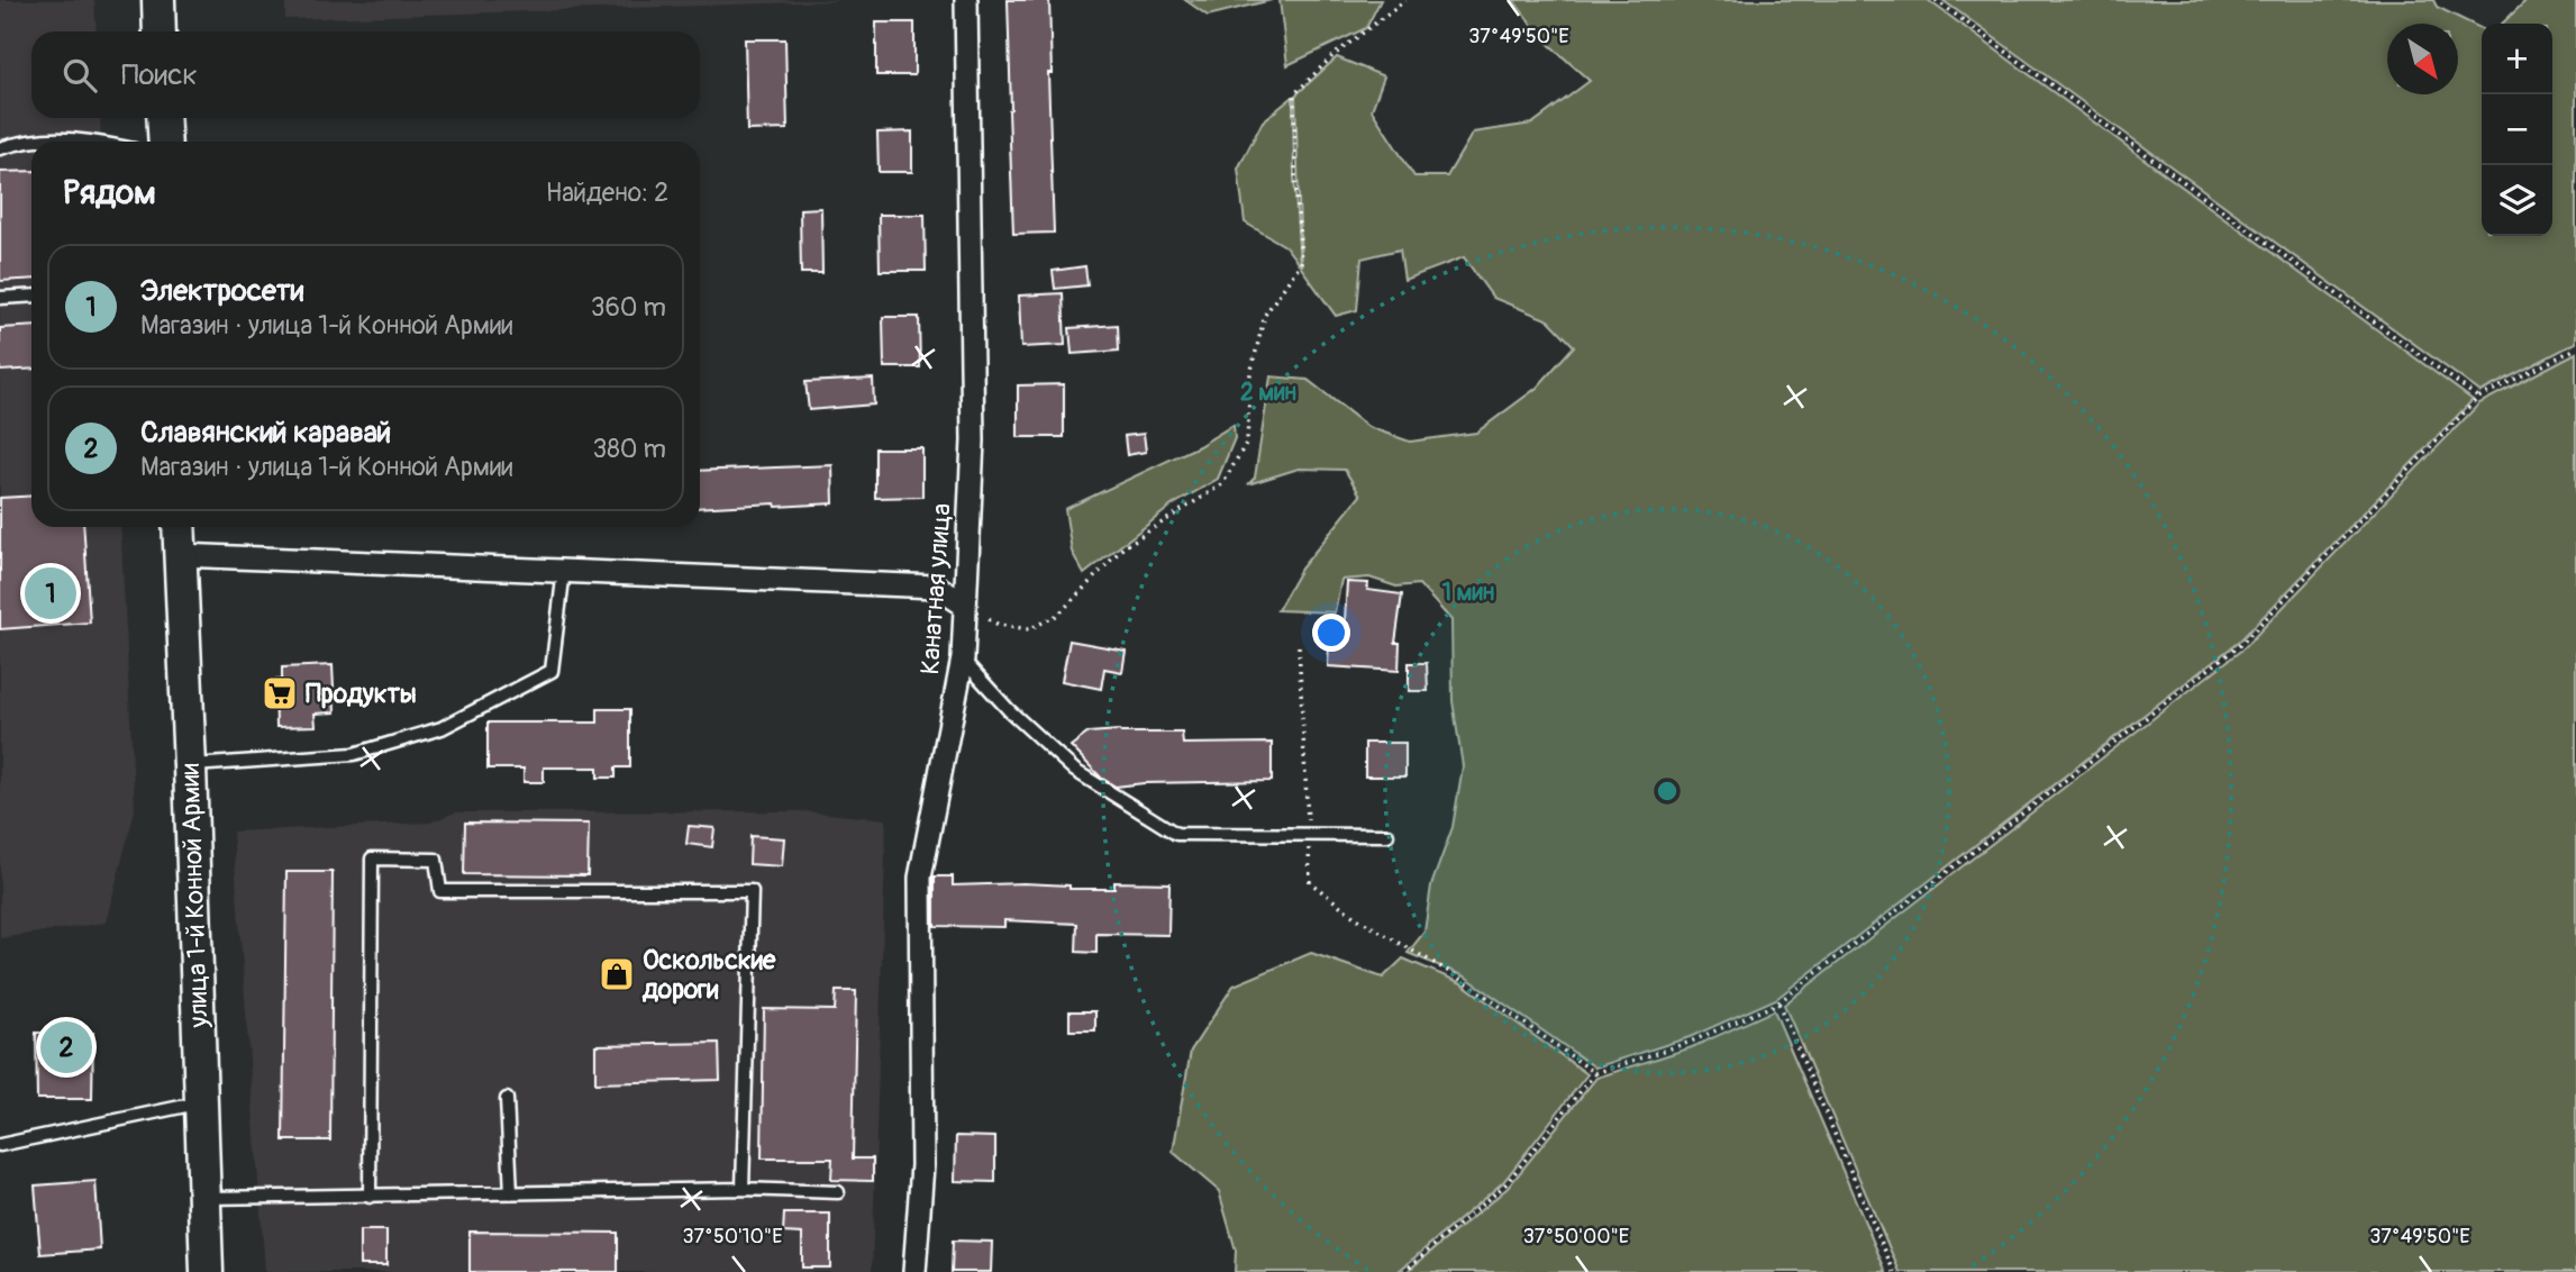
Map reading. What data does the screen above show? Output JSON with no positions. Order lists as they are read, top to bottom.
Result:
{
  "streets": {
    "main road": ["улица 1-й Конной Армии"],
    "street": ["Канатная улица"]
  },
  "places": {
    "supermarket": ["Продукты"],
    "shop": ["Оскольские дороги"]
  },
  "north": "bottom right",
  "page": {
    "map_buttons": ["+", "−"],
    "search": "Поиск",
    "heading": ["Рядом", "Найдено: 2"],
    "list": [
      {
        "mark": "1",
        "name": "Электросети",
        "note": "Магазин · улица 1-й Конной Армии",
        "value": "360 m"
      },
      {
        "mark": "2",
        "name": "Славянский каравай",
        "note": "Магазин · улица 1-й Конной Армии",
        "value": "380 m"
      }
    ],
    "pins": ["1", "2"]
  },
  "coordinates": ["37°49'50\"E", "37°50'10\"E", "37°50'00\"E"],
  "rings": ["2 мин", "1 мин"]
}
